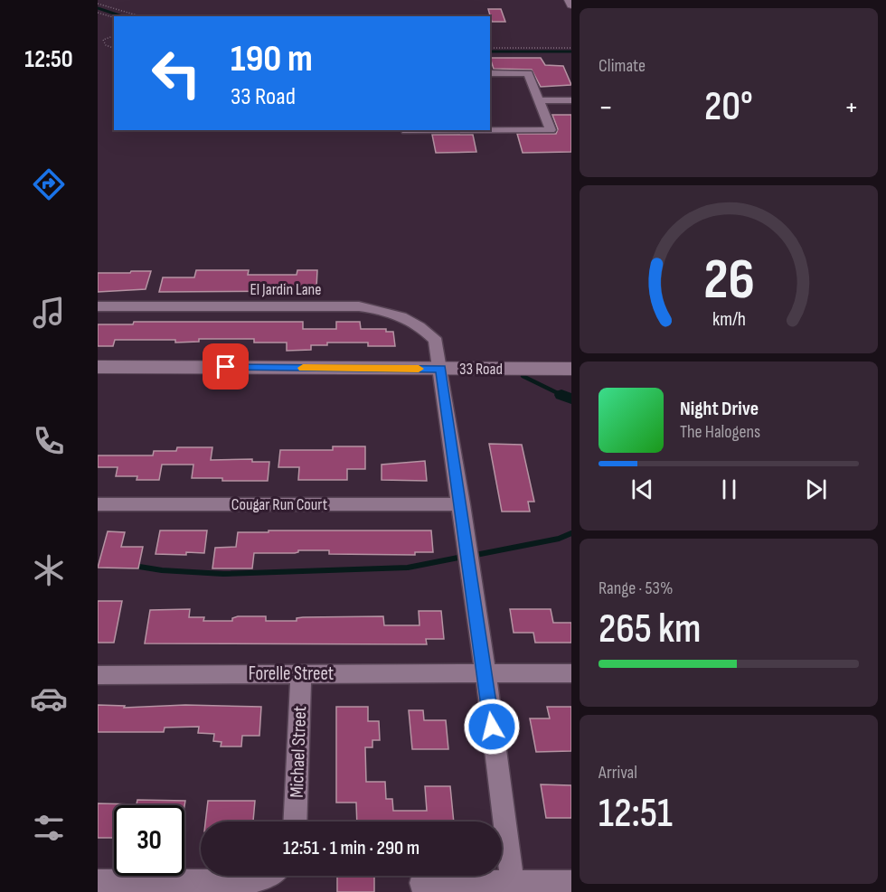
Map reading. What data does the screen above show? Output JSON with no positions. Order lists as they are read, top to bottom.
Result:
{
  "streets": {
    "main road": ["33 Road"],
    "street": [
      "El Jardin Lane",
      "Cougar Run Court",
      "Forelle Street",
      "Michael Street"
    ]
  },
  "crossings": [
    ["El Jardin Lane", "33 Road"],
    ["El Jardin Lane", "Cougar Run Court"],
    ["El Jardin Lane", "Forelle Street"],
    ["Forelle Street", "Michael Street"]
  ],
  "page": {
    "tabs": "12:50",
    "tile": [
      "Climate",
      ["Range · 53%", "265 km"],
      ["Arrival", "12:51"]
    ],
    "turn": ["190 m", "33 Road"],
    "heat": ["−", "20°", "+"],
    "song": ["Night Drive", "The Halogens"],
    "limit": "30",
    "trip": "12:51 · 1 min · 290 m",
    "gauge": ["26", "km/h"]
  }
}
